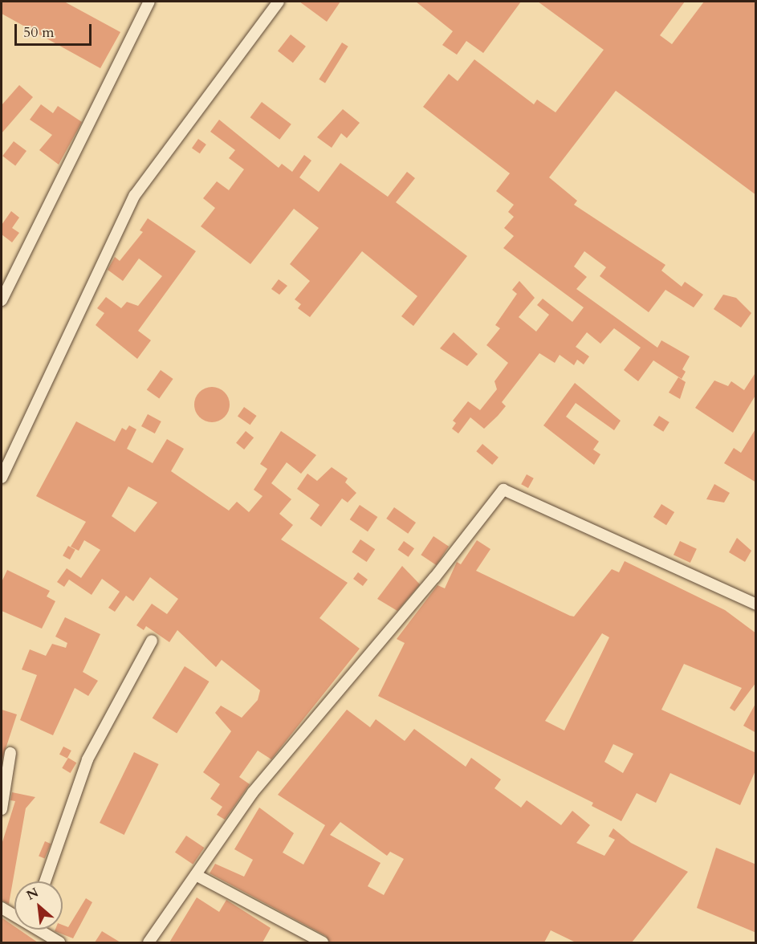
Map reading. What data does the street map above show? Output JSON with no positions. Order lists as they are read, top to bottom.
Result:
{
  "scale_bar": "50 m",
  "north": "top left"
}
